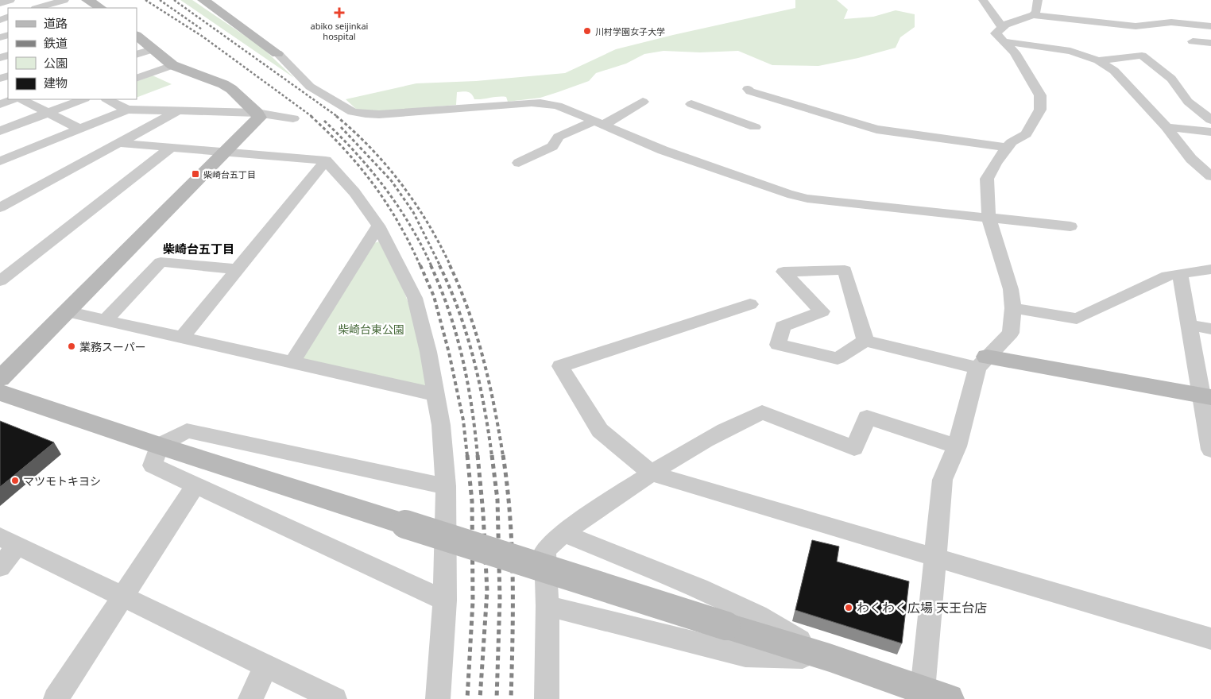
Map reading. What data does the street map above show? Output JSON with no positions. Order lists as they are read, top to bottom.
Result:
{
  "districts": ["柴崎台五丁目"],
  "parks": ["柴崎台東公園"],
  "places": {
    "health": ["abiko seijinkai hospital"],
    "other": [
      "川村学園女子大学",
      "業務スーパー",
      "マツモトキヨシ",
      "わくわく広場 天王台店"
    ],
    "transit": ["柴崎台五丁目"]
  },
  "legend": [
    "道路",
    "鉄道",
    "公園",
    "建物"
  ]
}
